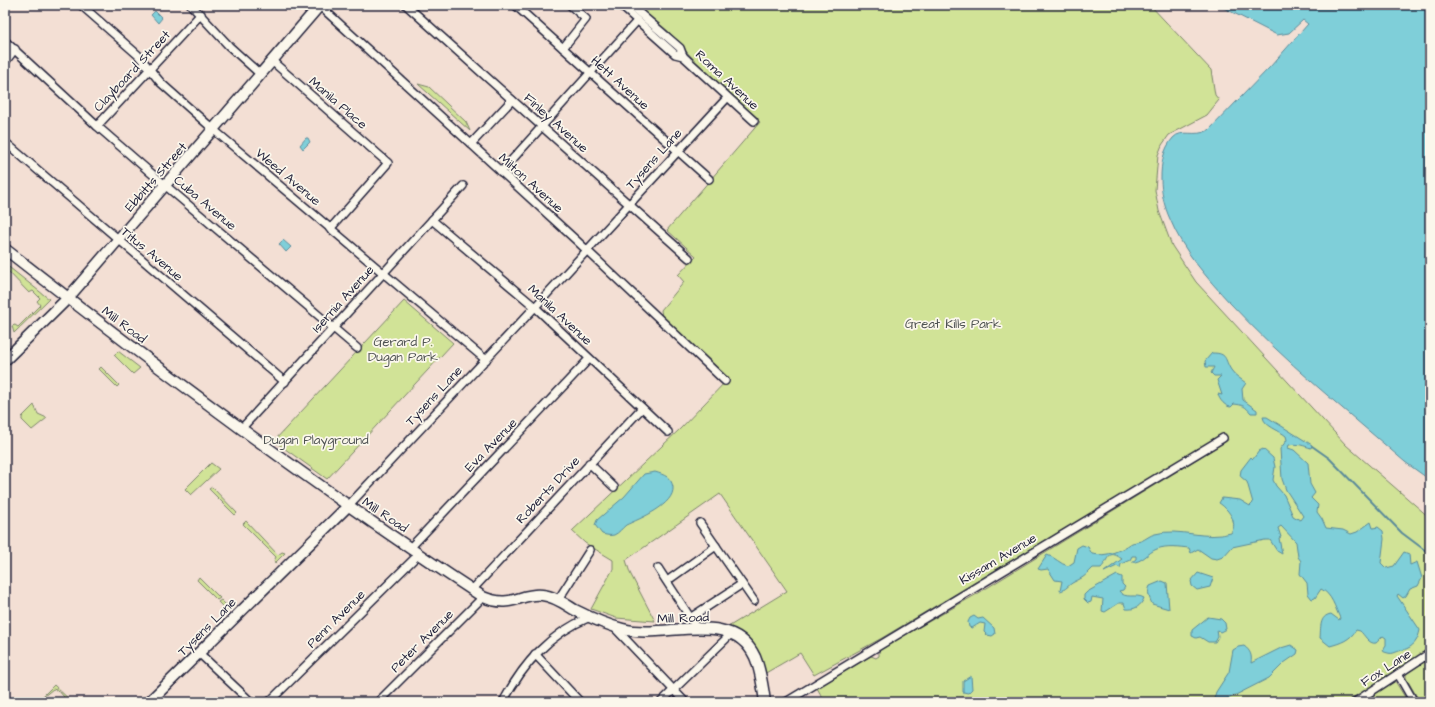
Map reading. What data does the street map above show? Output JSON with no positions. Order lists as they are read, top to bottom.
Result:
{
  "streets": {
    "street": [
      "Clayboard Street",
      "Roma Avenue",
      "Hett Avenue",
      "Manila Place",
      "Finley Avenue",
      "Tysens Lane",
      "Ebbitts Street",
      "Weed Avenue",
      "Milton Avenue",
      "Cuba Avenue",
      "Titus Avenue",
      "Isernia Avenue",
      "Manila Avenue",
      "Mill Road",
      "Eva Avenue",
      "Roberts Drive",
      "Kissam Avenue",
      "Penn Avenue",
      "Peter Avenue",
      "Fox Lane"
    ]
  },
  "crossings": [
    ["Clayboard Street", "Weed Avenue"],
    ["Clayboard Street", "Cuba Avenue"],
    ["Roma Avenue", "Tysens Lane"],
    ["Hett Avenue", "Tysens Lane"],
    ["Manila Place", "Ebbitts Street"],
    ["Manila Place", "Weed Avenue"],
    ["Finley Avenue", "Tysens Lane"],
    ["Tysens Lane", "Weed Avenue"],
    ["Tysens Lane", "Milton Avenue"],
    ["Tysens Lane", "Manila Avenue"],
    ["Tysens Lane", "Mill Road"],
    ["Ebbitts Street", "Weed Avenue"],
    ["Ebbitts Street", "Milton Avenue"],
    ["Ebbitts Street", "Cuba Avenue"],
    ["Ebbitts Street", "Titus Avenue"],
    ["Ebbitts Street", "Mill Road"],
    ["Weed Avenue", "Isernia Avenue"],
    ["Cuba Avenue", "Isernia Avenue"],
    ["Titus Avenue", "Isernia Avenue"],
    ["Isernia Avenue", "Manila Avenue"],
    ["Isernia Avenue", "Mill Road"],
    ["Manila Avenue", "Eva Avenue"],
    ["Manila Avenue", "Roberts Drive"],
    ["Mill Road", "Eva Avenue"],
    ["Mill Road", "Roberts Drive"],
    ["Mill Road", "Penn Avenue"],
    ["Mill Road", "Peter Avenue"]
  ],
  "parks": ["Great Kills Park", "Gerard P. Dugan Park", "Dugan Playground"]
}
